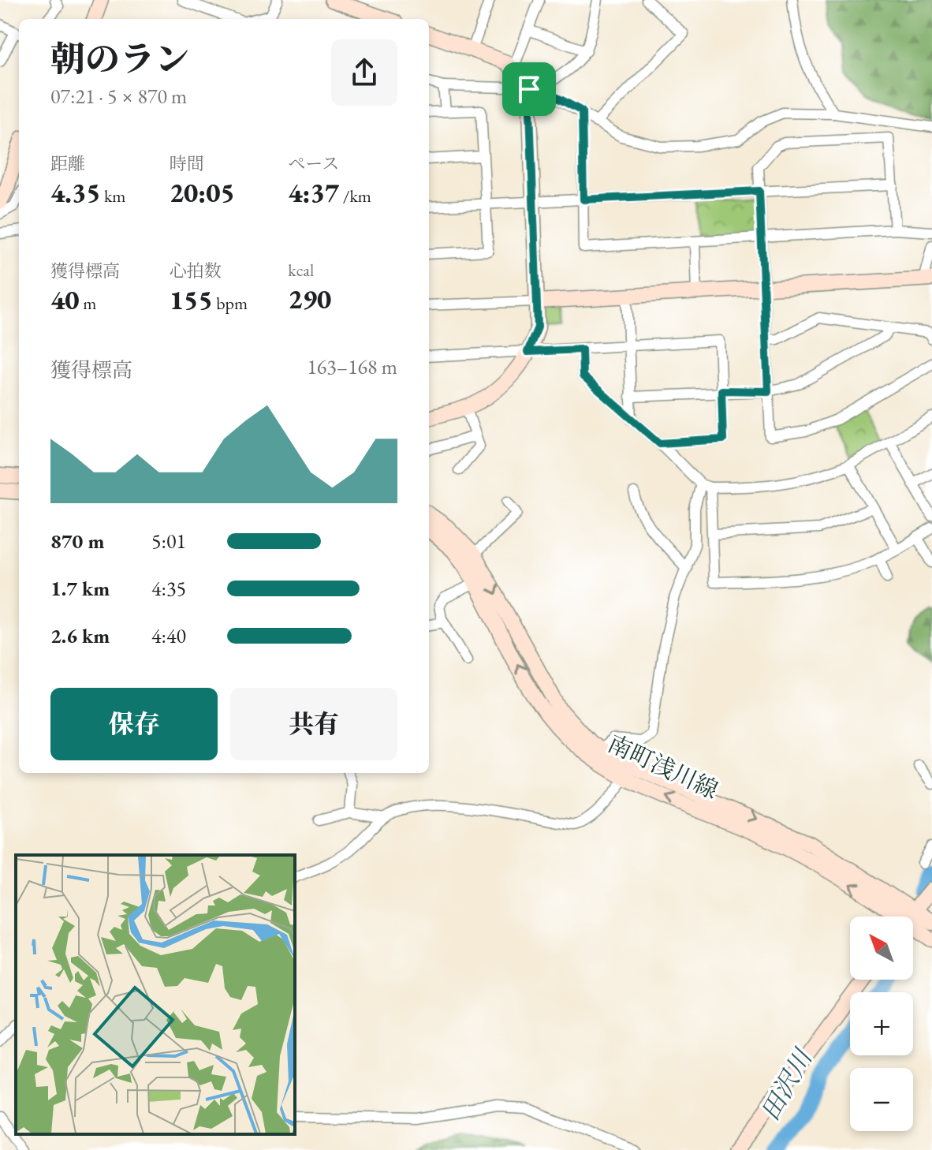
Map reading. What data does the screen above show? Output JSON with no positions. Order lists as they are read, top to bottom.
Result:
{
  "streets": {
    "street": ["南町浅川線"]
  },
  "water": ["田沢川"],
  "north": "top left",
  "page": {
    "heading": ["朝のラン", "07:21 · 5 × 870 m"],
    "stats": [
      ["距離", "4.35 km"],
      ["時間", "20:05"],
      ["ペース", "4:37 /km"],
      ["獲得標高", "40 m"],
      ["心拍数", "155 bpm"],
      ["kcal", "290"]
    ],
    "chart": ["獲得標高", "163–168 m"],
    "list": [
      {
        "name": "870 m",
        "note": "5:01"
      },
      {
        "name": "1.7 km",
        "note": "4:35"
      },
      {
        "name": "2.6 km",
        "note": "4:40"
      }
    ],
    "buttons": ["保存", "共有"],
    "map_buttons": ["+", "−"]
  }
}
